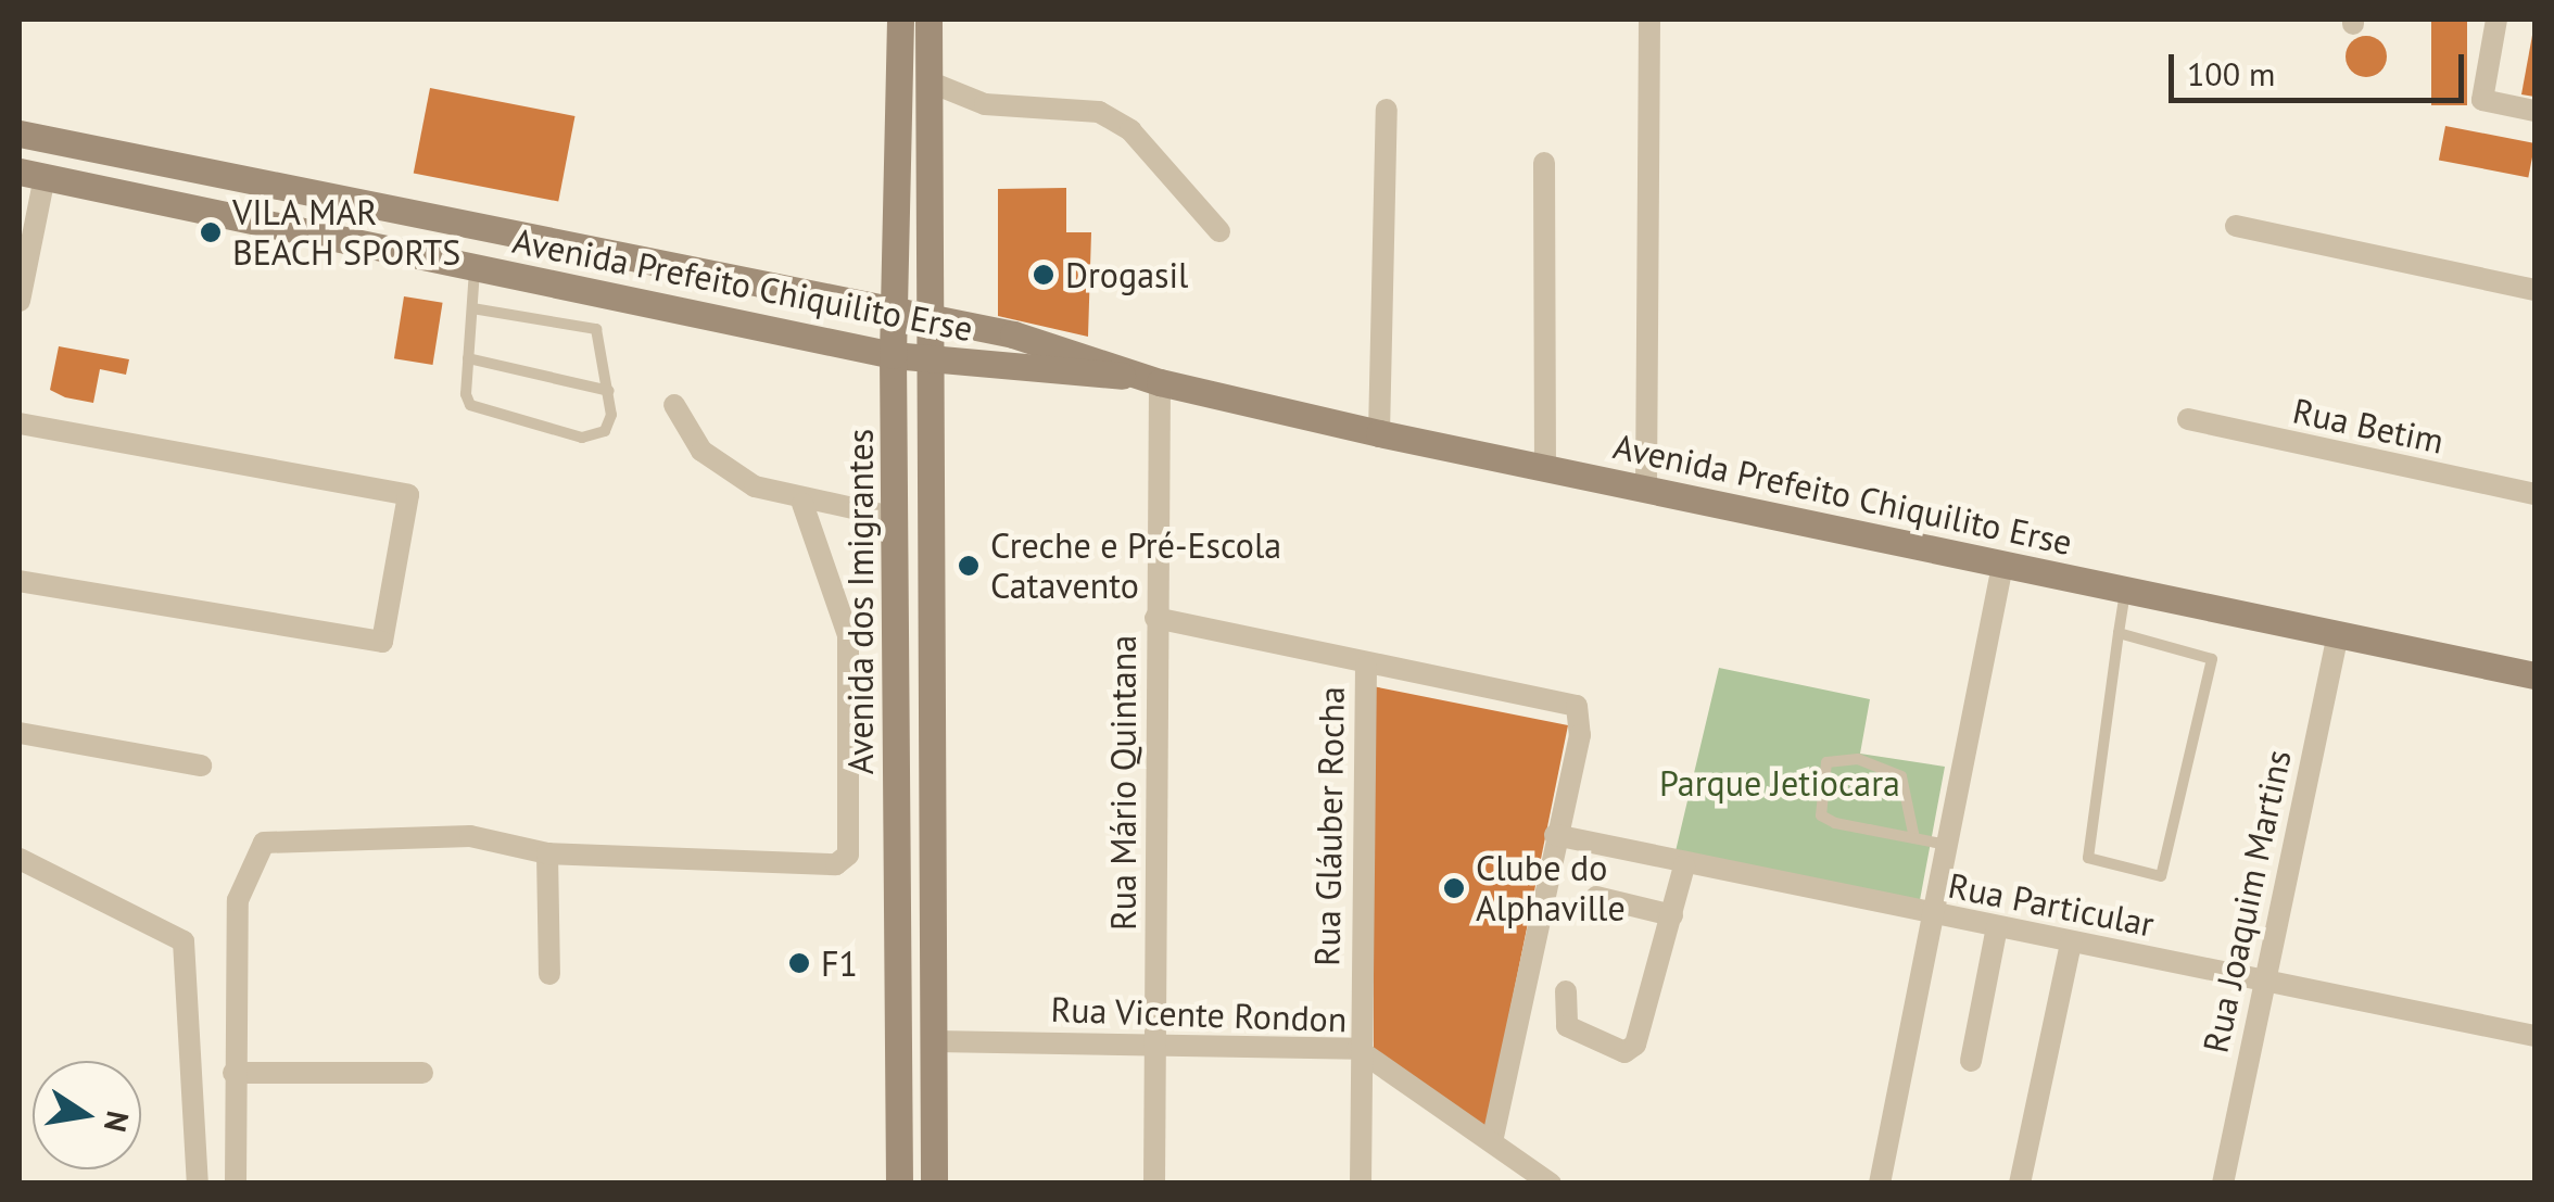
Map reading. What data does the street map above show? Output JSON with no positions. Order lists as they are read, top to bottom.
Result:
{
  "streets": {
    "main road": ["Avenida Prefeito Chiquilito Erse", "Avenida dos Imigrantes"],
    "street": [
      "Rua Betim",
      "Rua Mário Quintana",
      "Rua Gláuber Rocha",
      "Rua Joaquim Martins",
      "Rua Particular",
      "Rua Vicente Rondon"
    ]
  },
  "crossings": [
    ["Avenida Prefeito Chiquilito Erse", "Avenida dos Imigrantes"],
    ["Avenida Prefeito Chiquilito Erse", "Rua Mário Quintana"],
    ["Avenida Prefeito Chiquilito Erse", "Rua Joaquim Martins"],
    ["Avenida dos Imigrantes", "Rua Vicente Rondon"],
    ["Rua Mário Quintana", "Rua Vicente Rondon"],
    ["Rua Gláuber Rocha", "Rua Vicente Rondon"],
    ["Rua Joaquim Martins", "Rua Particular"]
  ],
  "parks": ["Parque Jetiocara"],
  "places": [
    "VILA MAR BEACH SPORTS",
    "Drogasil",
    "Creche e Pré-Escola Catavento",
    "Clube do Alphaville",
    "F1"
  ],
  "scale_bar": "100 m",
  "north": "right"
}
